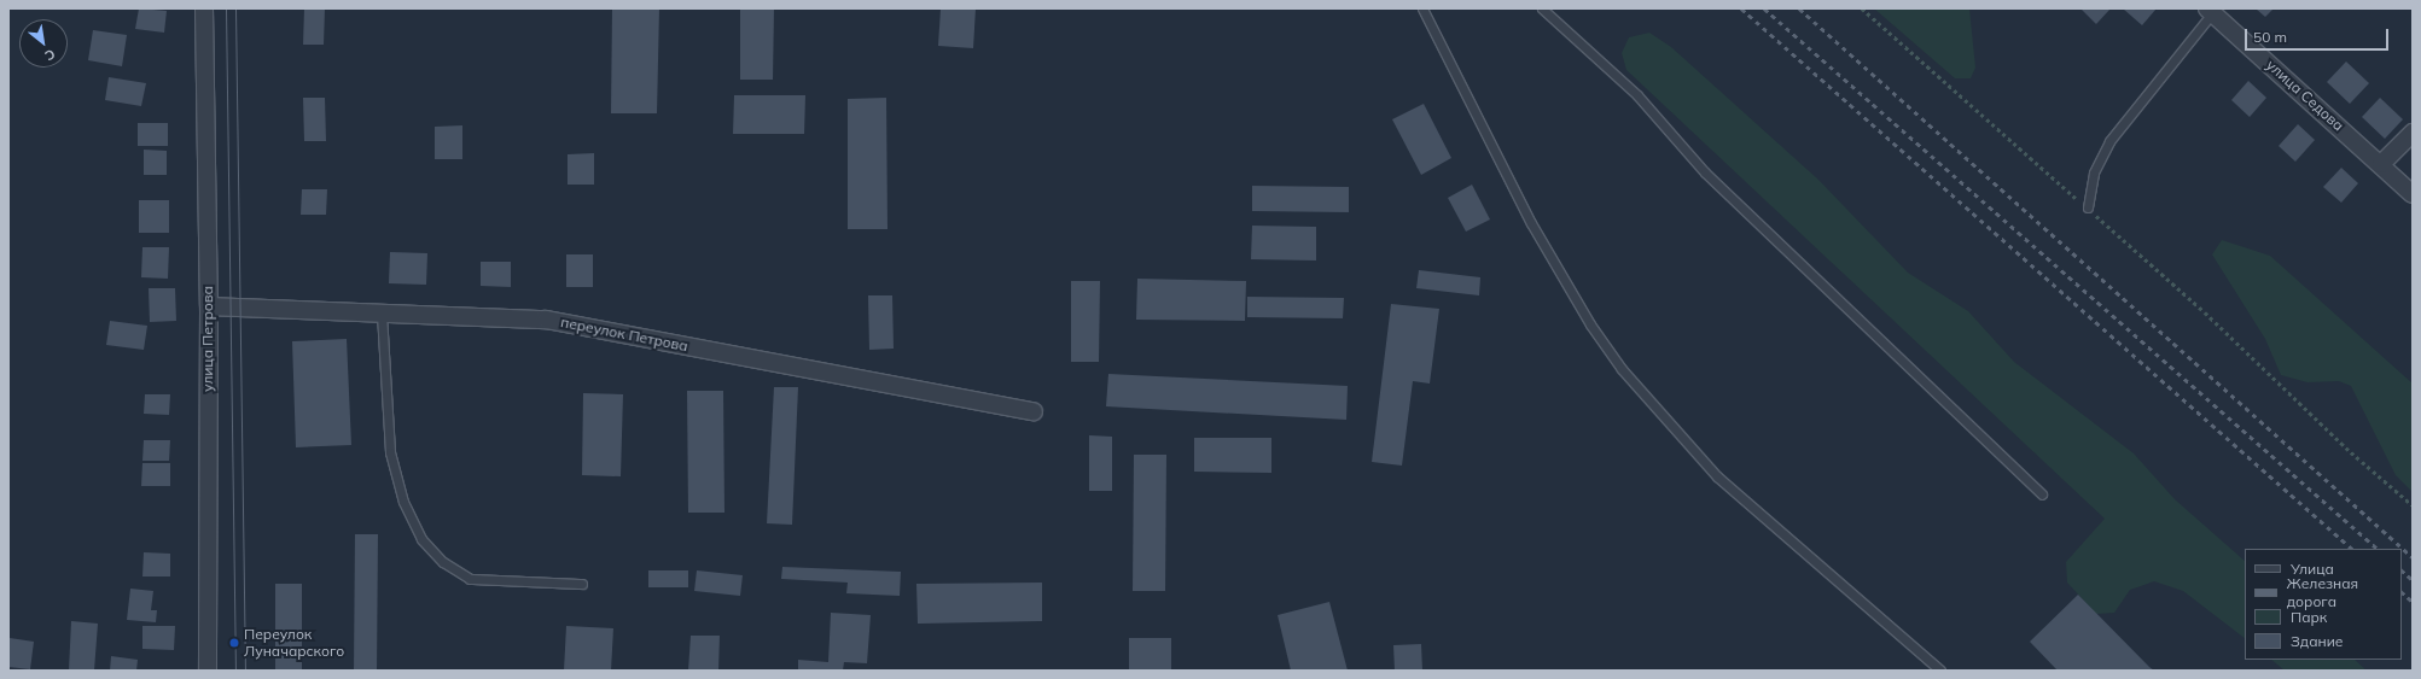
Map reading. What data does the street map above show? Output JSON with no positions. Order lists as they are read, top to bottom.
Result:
{
  "streets": {
    "street": ["улица Седова", "переулок Петрова", "улица Петрова"]
  },
  "crossings": [
    ["переулок Петрова", "улица Петрова"]
  ],
  "places": ["Переулок Луначарского"],
  "legend": [
    "Улица",
    "Железная дорога",
    "Парк",
    "Здание"
  ],
  "scale_bar": "50 m",
  "north": "bottom right"
}
